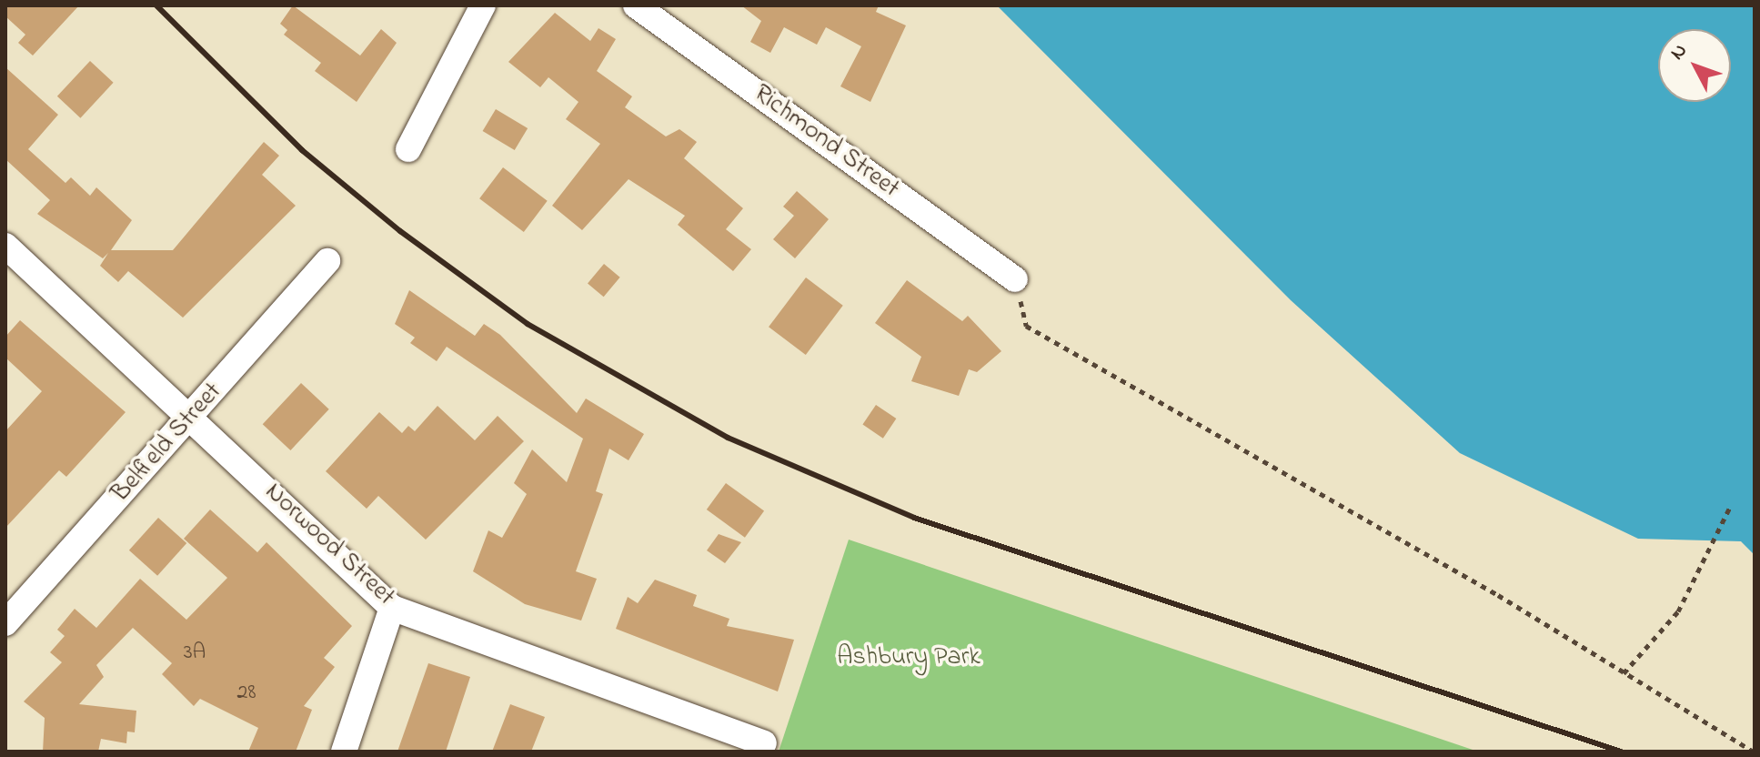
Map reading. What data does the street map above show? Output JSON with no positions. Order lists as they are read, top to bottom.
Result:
{
  "streets": {
    "street": ["Richmond Street", "Belfield Street", "Norwood Street"]
  },
  "crossings": [
    ["Belfield Street", "Norwood Street"]
  ],
  "parks": ["Ashbury Park"],
  "house_numbers": ["3A", "28"],
  "north": "top left"
}
